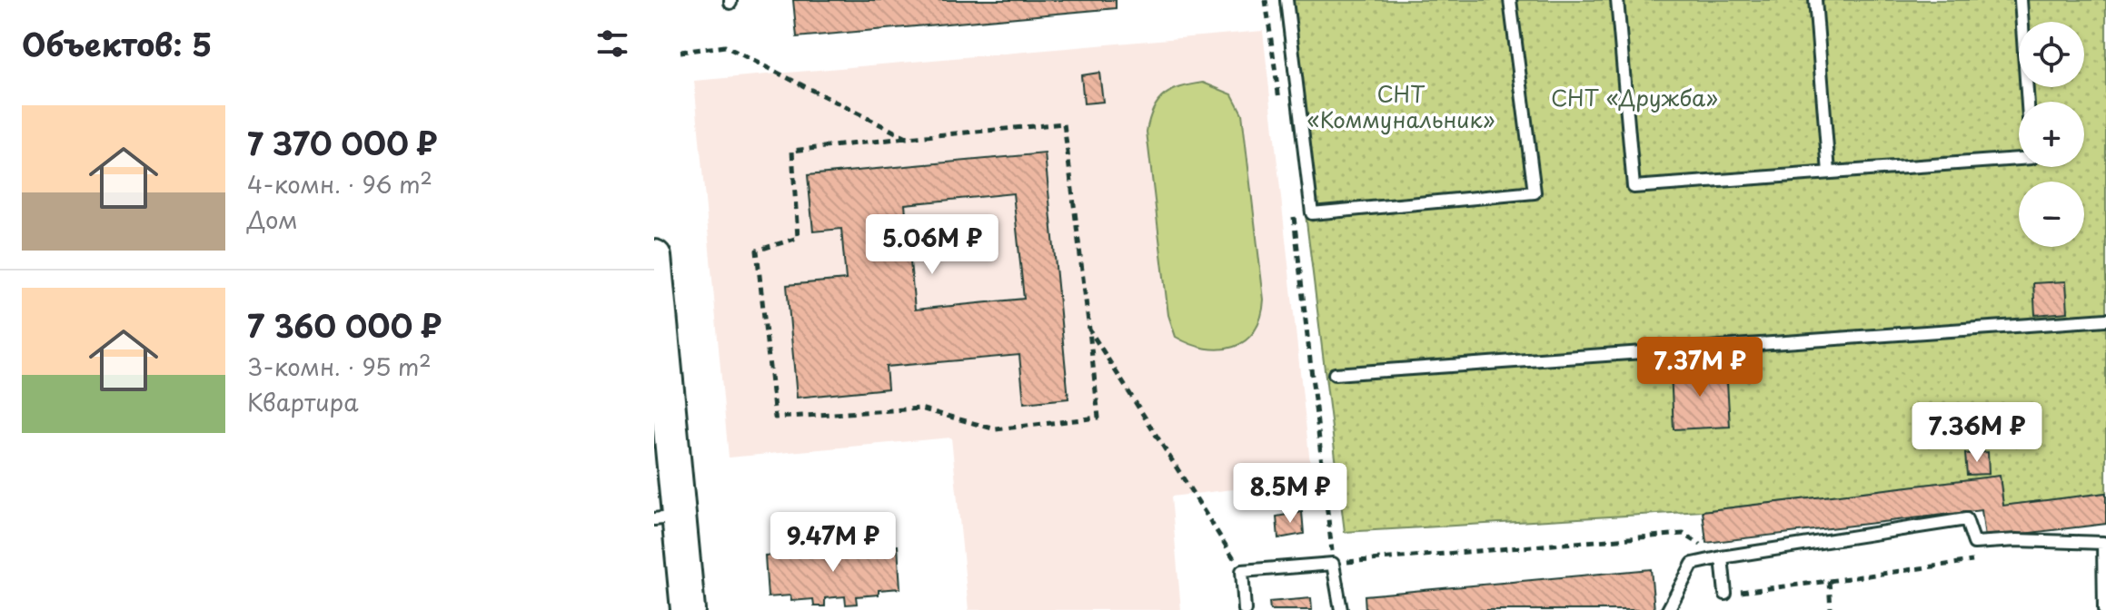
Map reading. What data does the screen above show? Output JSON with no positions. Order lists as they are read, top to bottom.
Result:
{
  "parks": ["СНТ «Коммунальник»", "СНТ «Дружба»"],
  "page": {
    "heading": "Объектов: 5",
    "map_buttons": ["+", "−"],
    "list": [
      {
        "name": "7 370 000 ₽",
        "note": "4-комн. · 96 m² · Дом"
      },
      {
        "name": "7 360 000 ₽",
        "note": "3-комн. · 95 m² · Квартира"
      }
    ],
    "price": [
      "5.06M ₽",
      "7.37M ₽",
      "7.36M ₽",
      "8.5M ₽",
      "9.47M ₽"
    ]
  }
}
